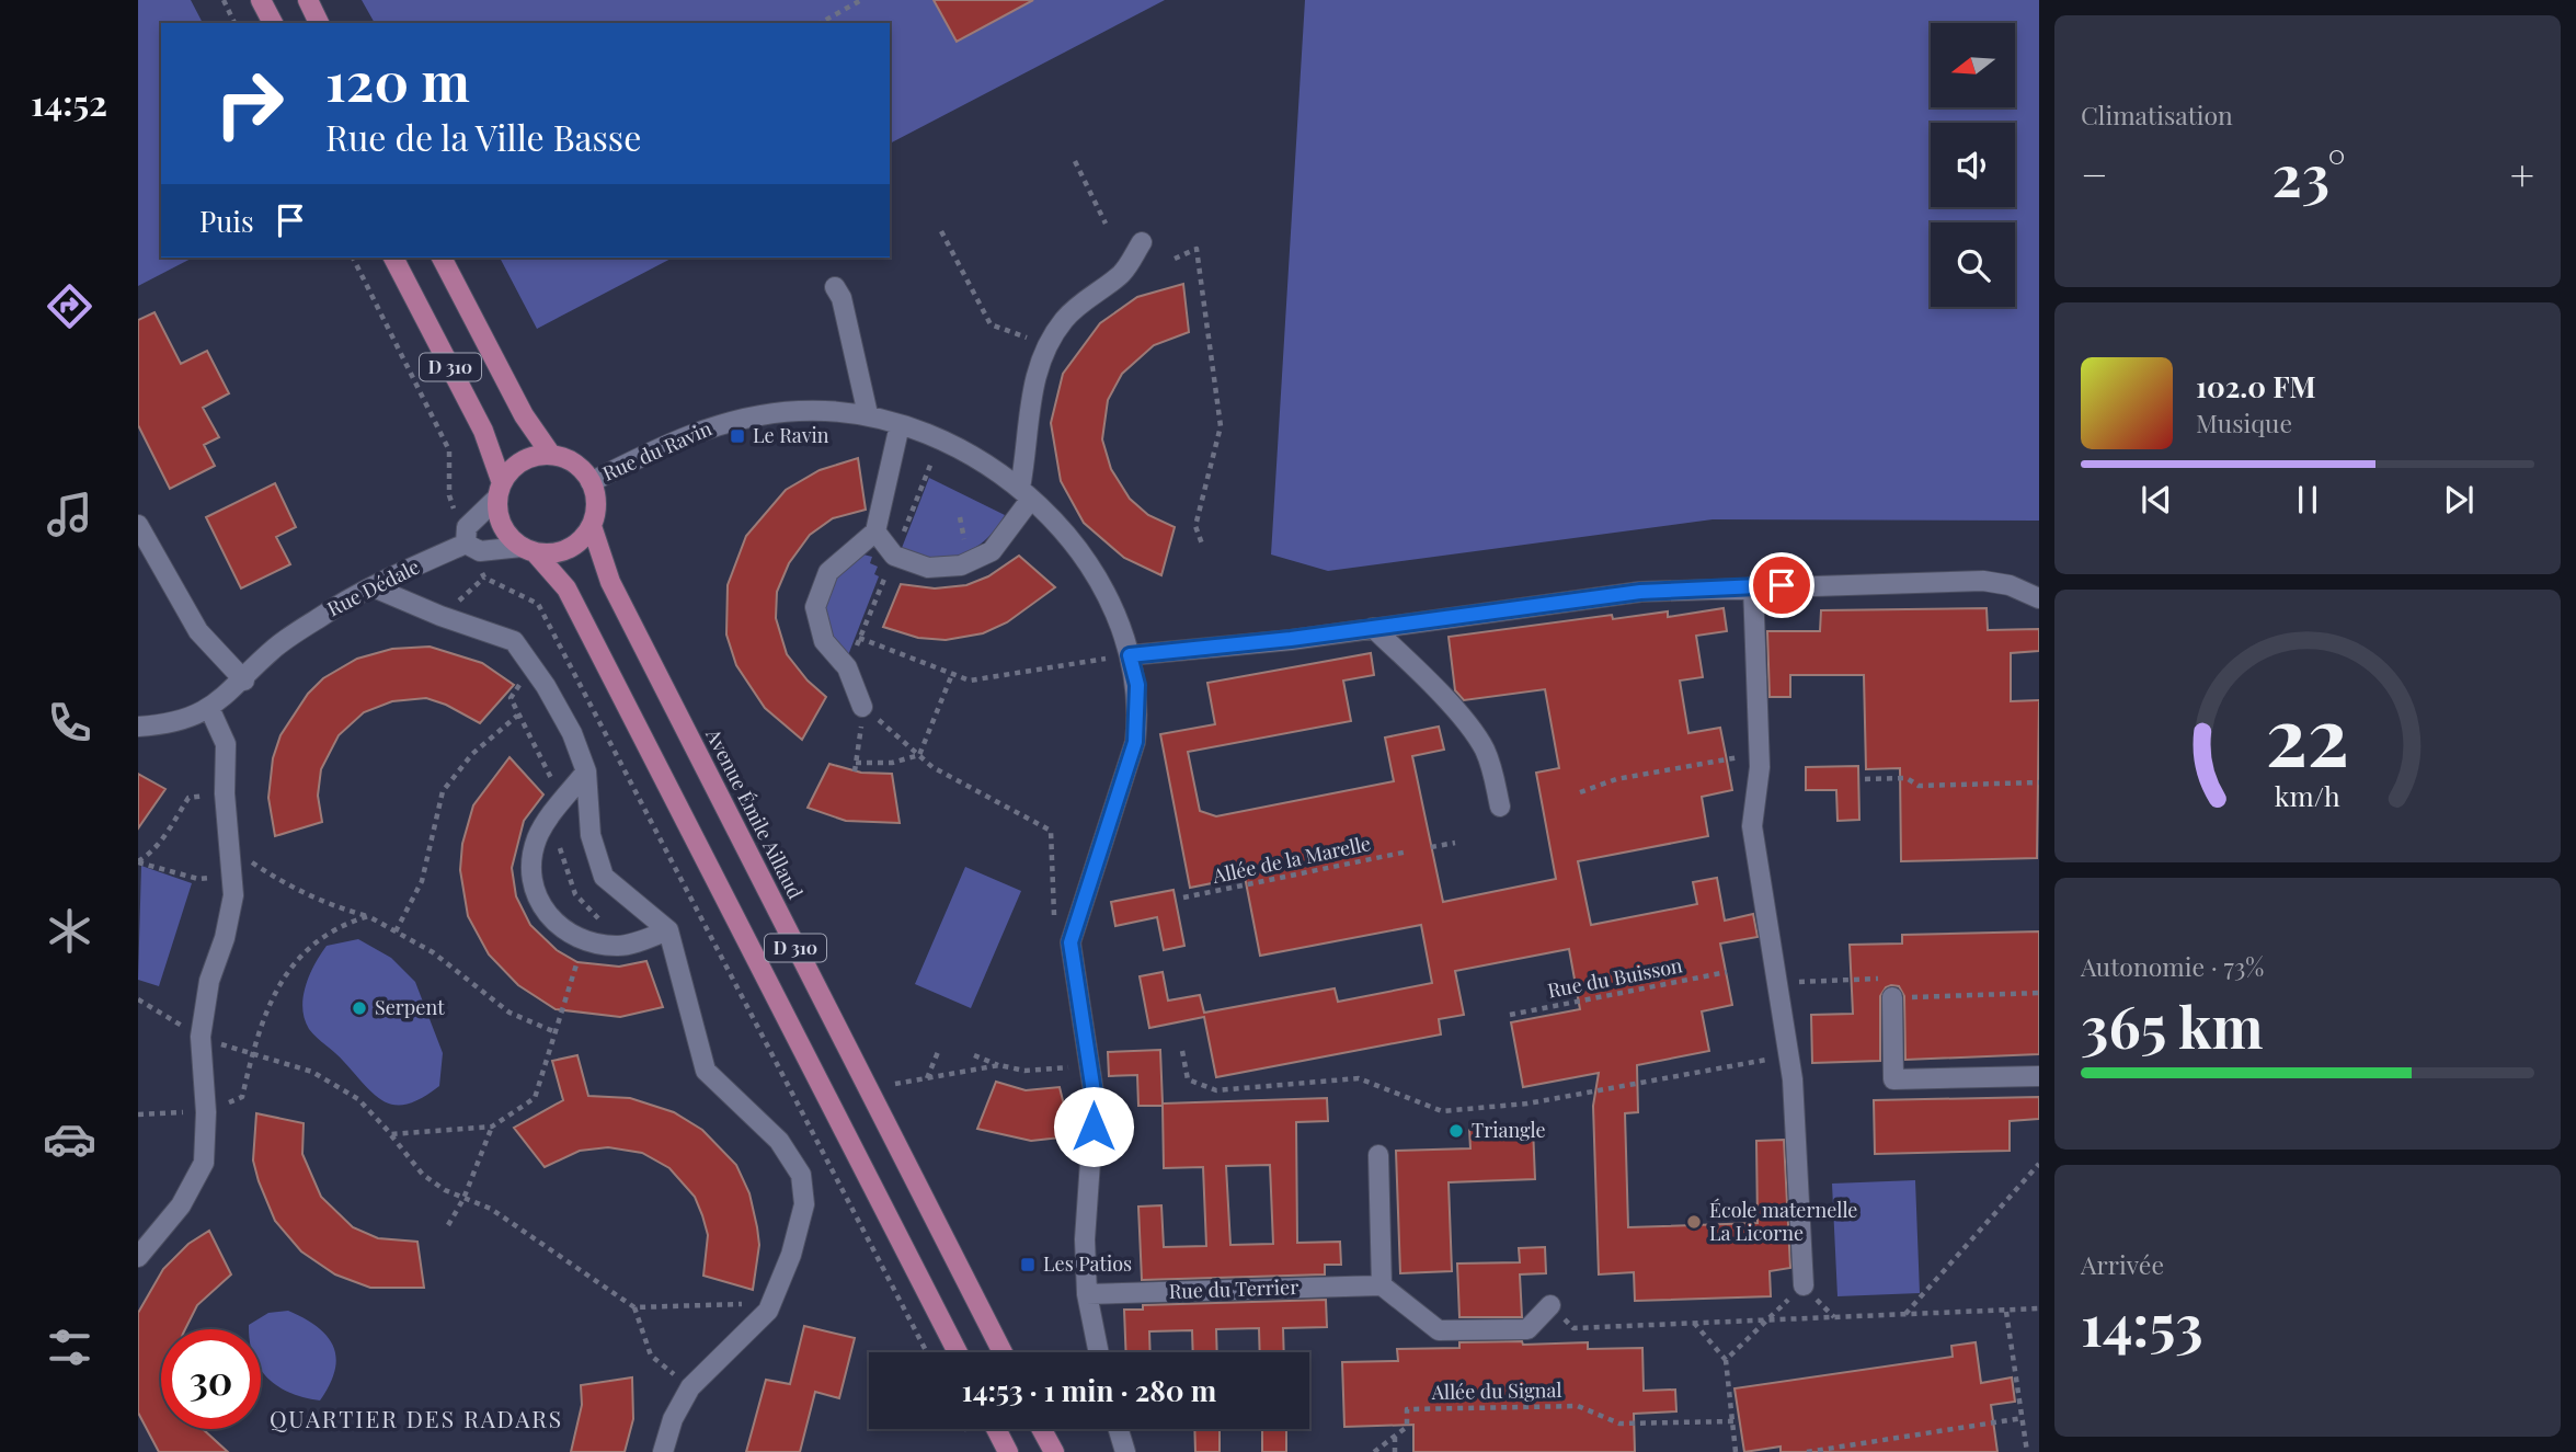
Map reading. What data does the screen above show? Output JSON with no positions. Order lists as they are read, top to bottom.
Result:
{
  "streets": {
    "main road": ["D 310", "Avenue Émile Aillaud"],
    "street": ["Rue du Ravin", "Rue Dédale", "Rue du Terrier"],
    "path": ["Allée de la Marelle", "Rue du Buisson", "Allée du Signal"]
  },
  "crossings": [
    ["D 310", "Rue du Ravin"],
    ["D 310", "Avenue Émile Aillaud"],
    ["Rue du Ravin", "Avenue Émile Aillaud"],
    ["Rue du Ravin", "Rue du Terrier"]
  ],
  "districts": ["QUARTIER DES RADARS"],
  "places": {
    "transit": ["Le Ravin", "Les Patios"],
    "other": ["Serpent", "Triangle", "École maternelle La Licorne"]
  },
  "north": "left",
  "page": {
    "tabs": "14:52",
    "tile": [
      "Climatisation",
      ["Autonomie · 73%", "365 km"],
      ["Arrivée", "14:53"]
    ],
    "turn": ["120 m", "Rue de la Ville Basse"],
    "heat": ["−", "23°", "+"],
    "then": "Puis",
    "song": ["102.0 FM", "Musique"],
    "limit": "30",
    "trip": "14:53 · 1 min · 280 m",
    "gauge": ["22", "km/h"]
  }
}
